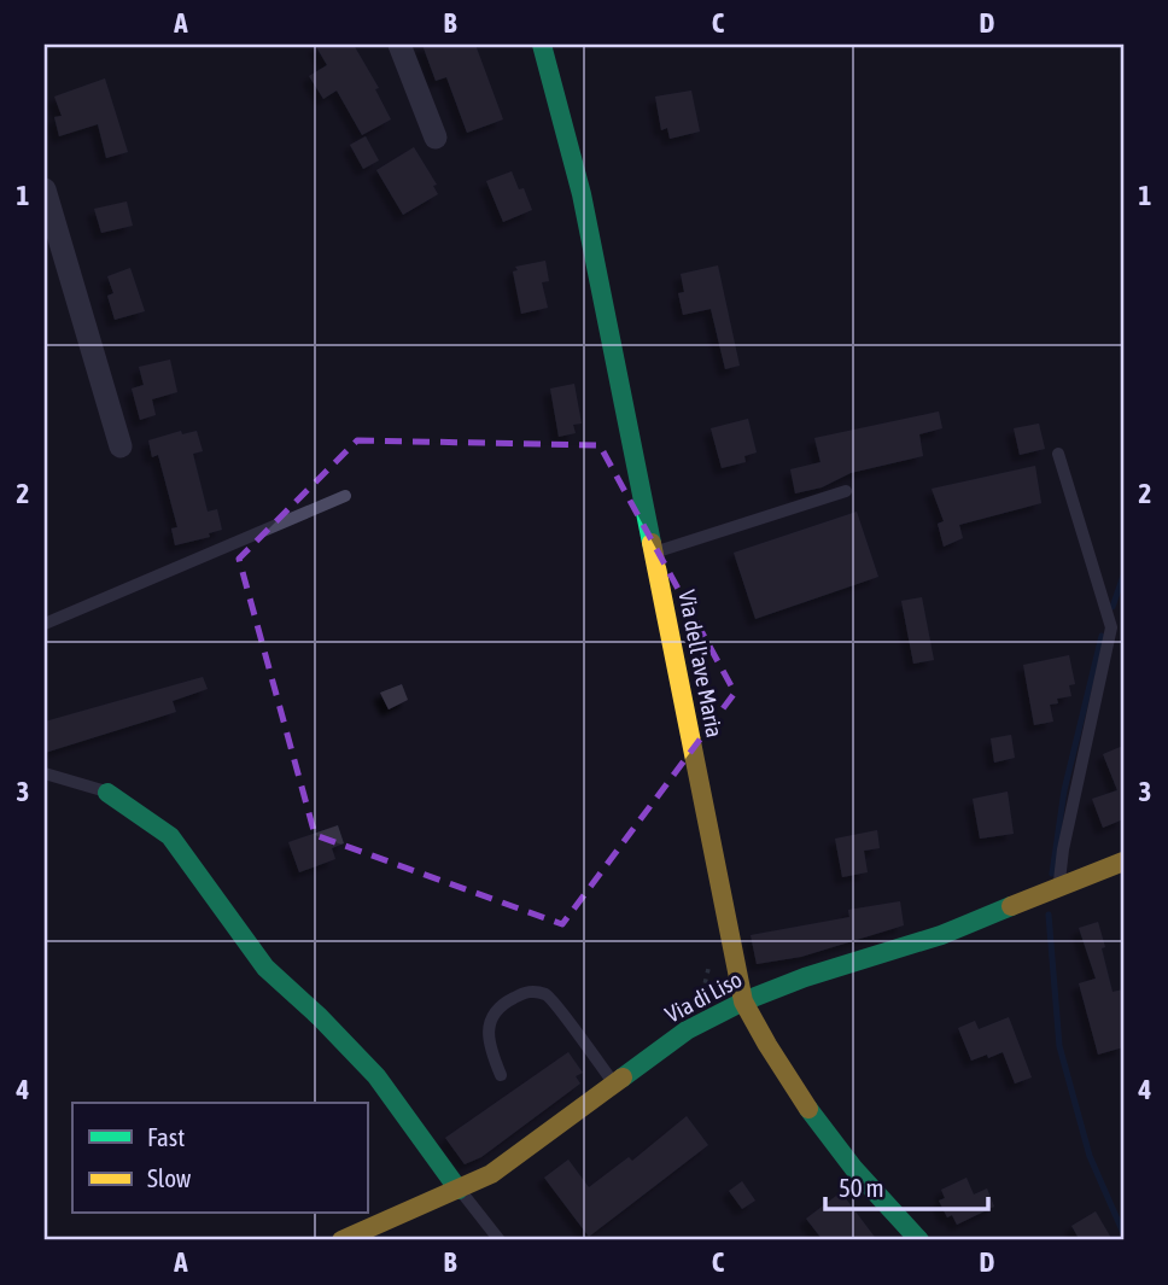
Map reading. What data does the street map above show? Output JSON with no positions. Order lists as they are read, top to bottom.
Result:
{
  "streets": {
    "street": ["Via dell'ave Maria", "Via di Liso"]
  },
  "crossings": [
    ["Via dell'ave Maria", "Via di Liso"]
  ],
  "legend": ["Fast", "Slow"],
  "scale_bar": "50 m",
  "grid": {
    "columns": [
      "A",
      "B",
      "C",
      "D"
    ],
    "rows": [
      "1",
      "2",
      "3",
      "4"
    ]
  }
}
